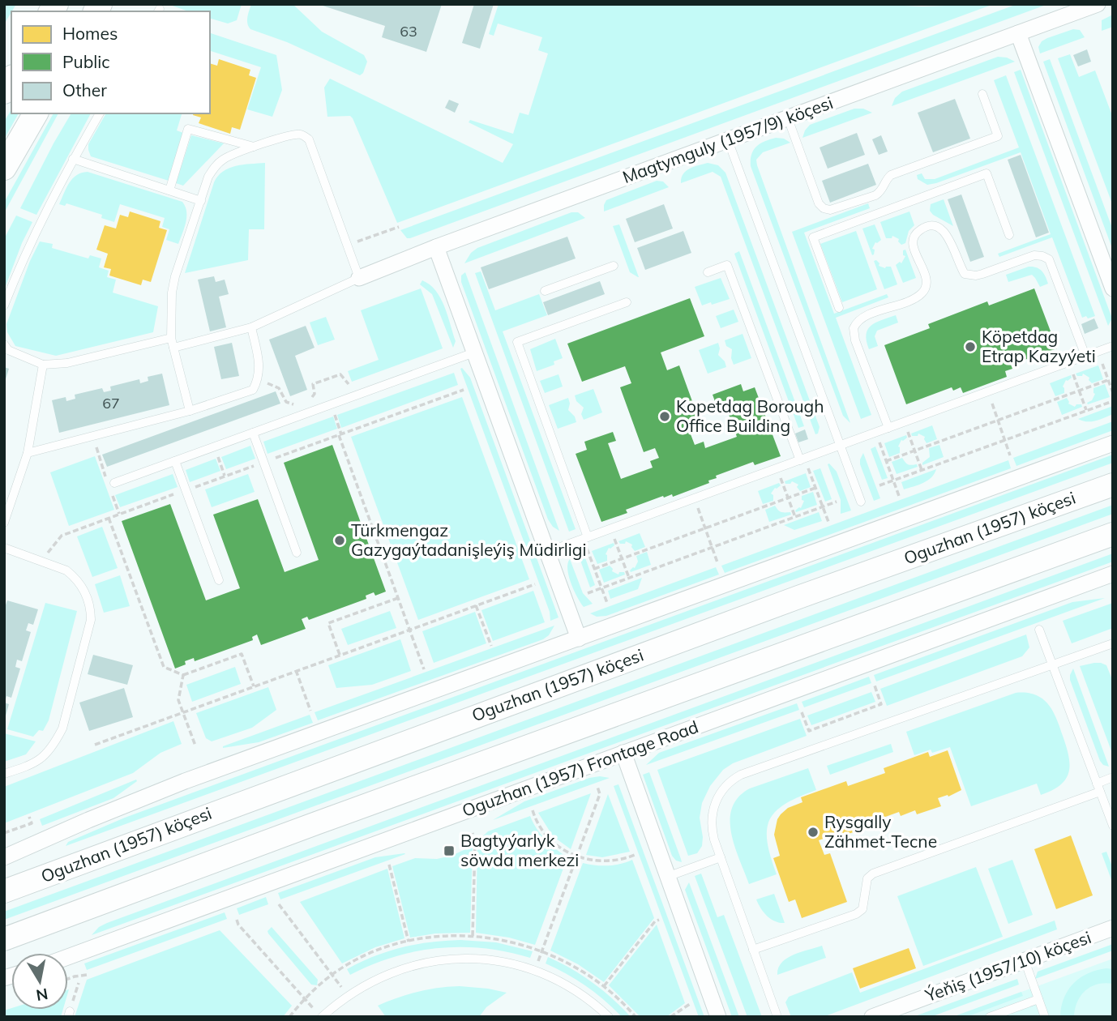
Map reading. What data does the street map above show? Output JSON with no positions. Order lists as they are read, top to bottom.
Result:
{
  "streets": {
    "main road": ["Oguzhan (1957) köçesi"],
    "street": ["Magtymguly (1957/9) köçesi", "Oguzhan (1957) Frontage Road", "Ýeňiş (1957/10) köçesi"]
  },
  "places": {
    "other": [
      "Köpetdag Etrap Kazyýeti",
      "Kopetdag Borough Office Building",
      "Türkmengaz Gazygaýtadanişleýiş Müdirligi",
      "Rysgally Zähmet-Tecne"
    ],
    "transit": ["Bagtyýarlyk söwda merkezi"]
  },
  "house_numbers": ["63", "67"],
  "legend": ["Homes", "Public", "Other"],
  "north": "bottom"
}
